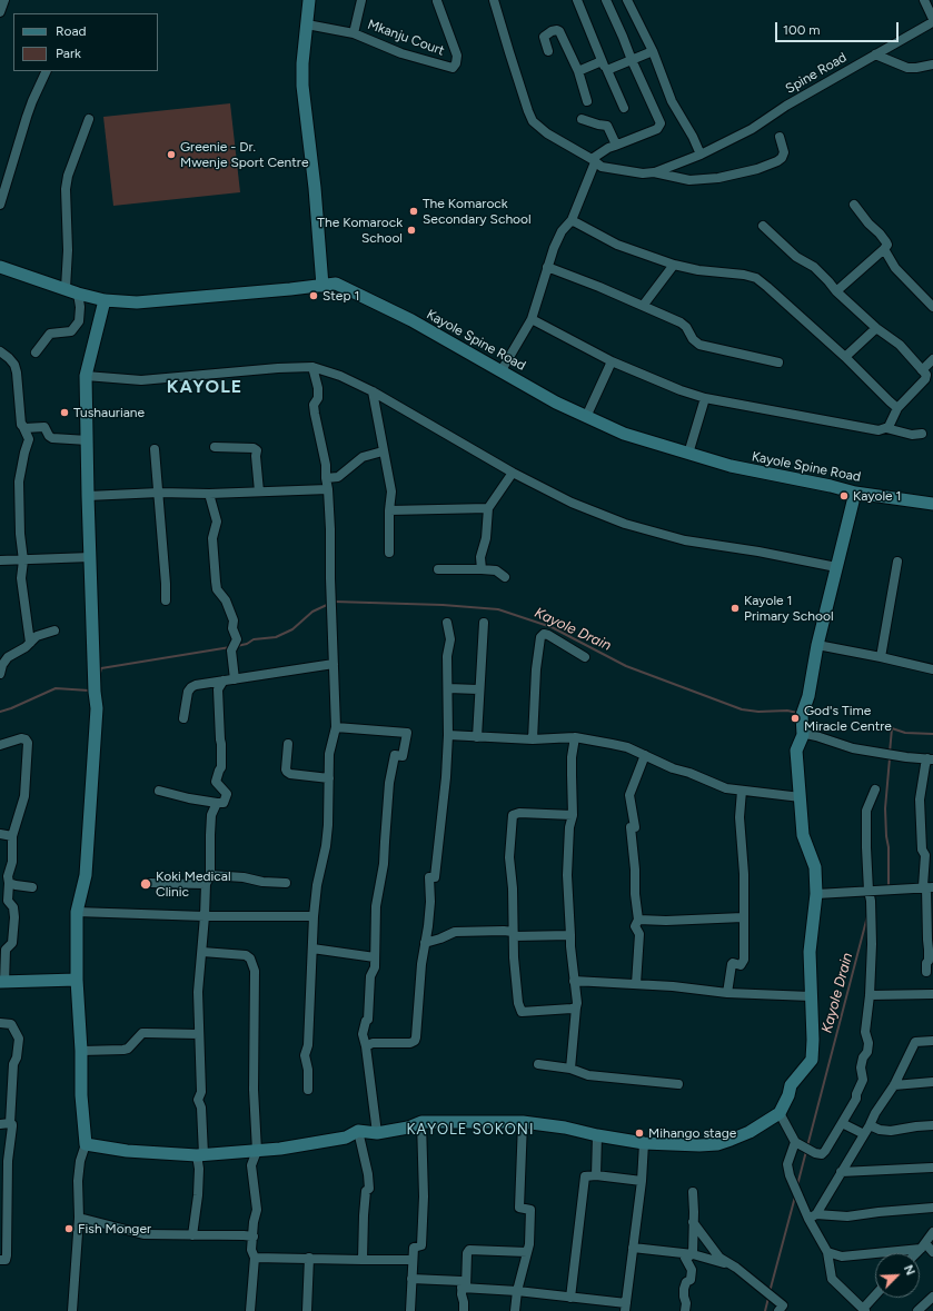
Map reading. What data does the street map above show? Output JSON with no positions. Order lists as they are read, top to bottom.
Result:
{
  "streets": {
    "street": ["Mkanju Court", "Spine Road", "Kayole Spine Road"]
  },
  "districts": ["KAYOLE", "KAYOLE SOKONI"],
  "water": ["Kayole Drain"],
  "places": [
    "Greenie - Dr. Mwenje Sport Centre",
    "The Komarock Secondary School",
    "The Komarock School",
    "Step 1",
    "Tushauriane",
    "Kayole 1",
    "Kayole 1 Primary School",
    "God's Time Miracle Centre",
    "Koki Medical Clinic",
    "Mihango stage",
    "Fish Monger"
  ],
  "legend": ["Road", "Park"],
  "scale_bar": "100 m",
  "north": "top right"
}
